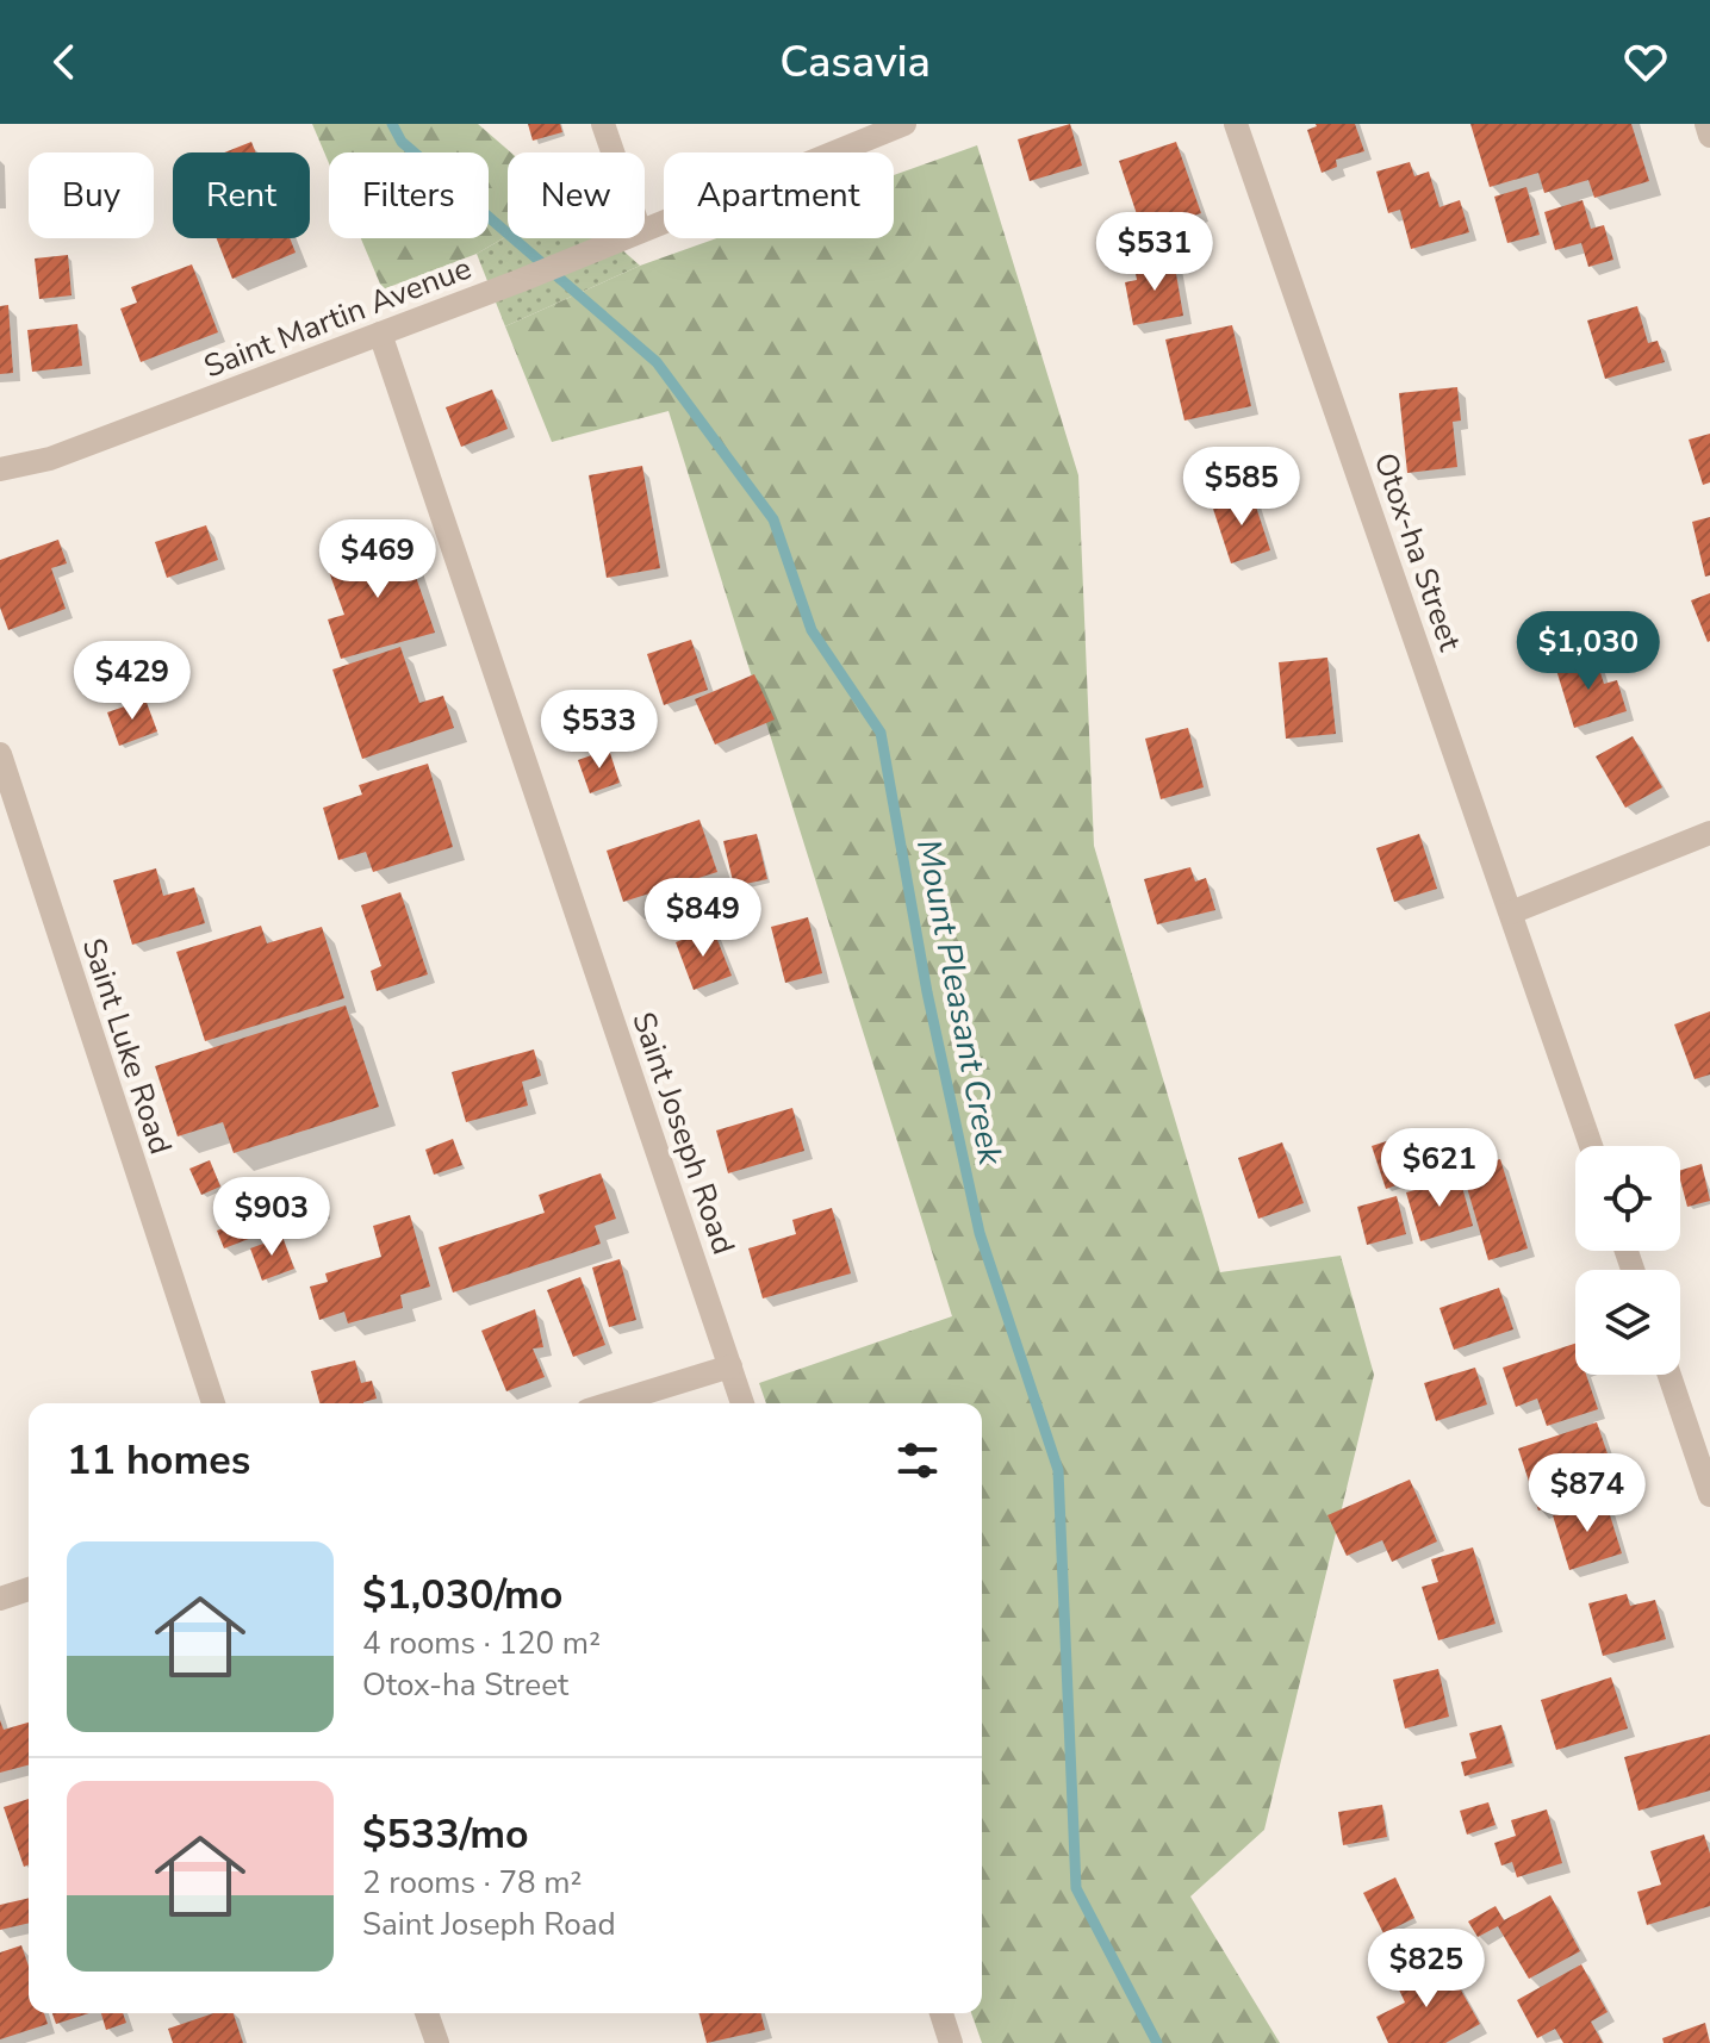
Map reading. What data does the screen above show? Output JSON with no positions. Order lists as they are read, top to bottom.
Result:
{
  "streets": {
    "street": [
      "Saint Martin Avenue",
      "Otox-ha Street",
      "Saint Luke Road",
      "Saint Joseph Road"
    ]
  },
  "crossings": [
    ["Saint Martin Avenue", "Saint Joseph Road"]
  ],
  "water": ["Mount Pleasant Creek"],
  "page": {
    "header": "Casavia",
    "chip": [
      "Buy",
      "Rent",
      "Filters",
      "New",
      "Apartment"
    ],
    "price": [
      "$531",
      "$585",
      "$469",
      "$1,030",
      "$429",
      "$533",
      "$849",
      "$621",
      "$903",
      "$874",
      "$825"
    ],
    "heading": "11 homes",
    "list": [
      {
        "name": "$1,030/mo",
        "note": "4 rooms · 120 m² · Otox-ha Street"
      },
      {
        "name": "$533/mo",
        "note": "2 rooms · 78 m² · Saint Joseph Road"
      }
    ]
  }
}
